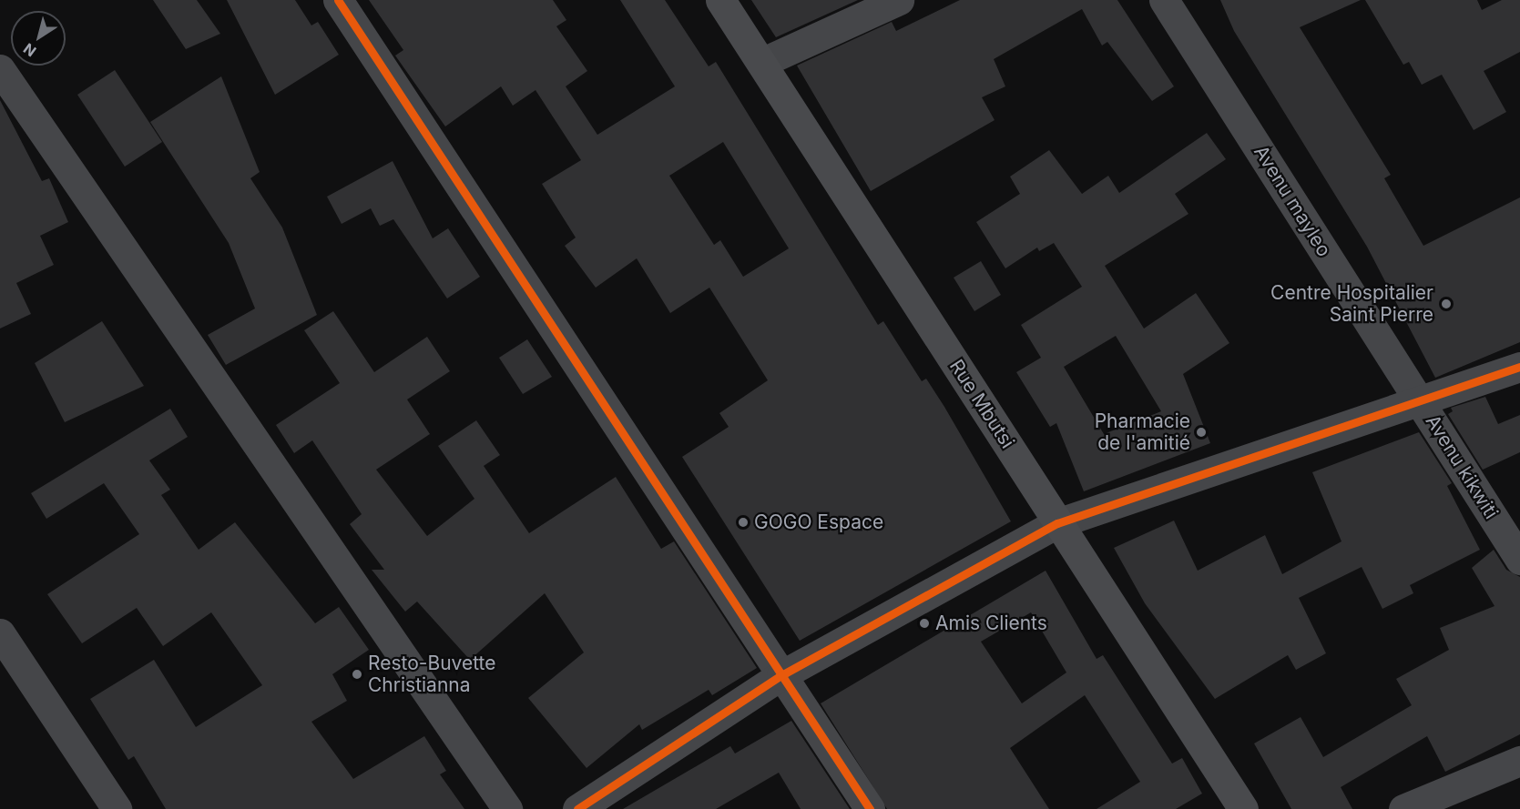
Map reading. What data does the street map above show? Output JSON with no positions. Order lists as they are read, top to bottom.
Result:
{
  "streets": {
    "street": ["Avenu mayleo", "Rue Mbutsi", "Avenu kikwiti"]
  },
  "crossings": [
    ["Avenu mayleo", "Avenu kikwiti"]
  ],
  "places": [
    "Centre Hospitalier Saint Pierre",
    "Pharmacie de l'amitié",
    "GOGO Espace",
    "Amis Clients",
    "Resto-Buvette Christianna"
  ],
  "north": "bottom left"
}
